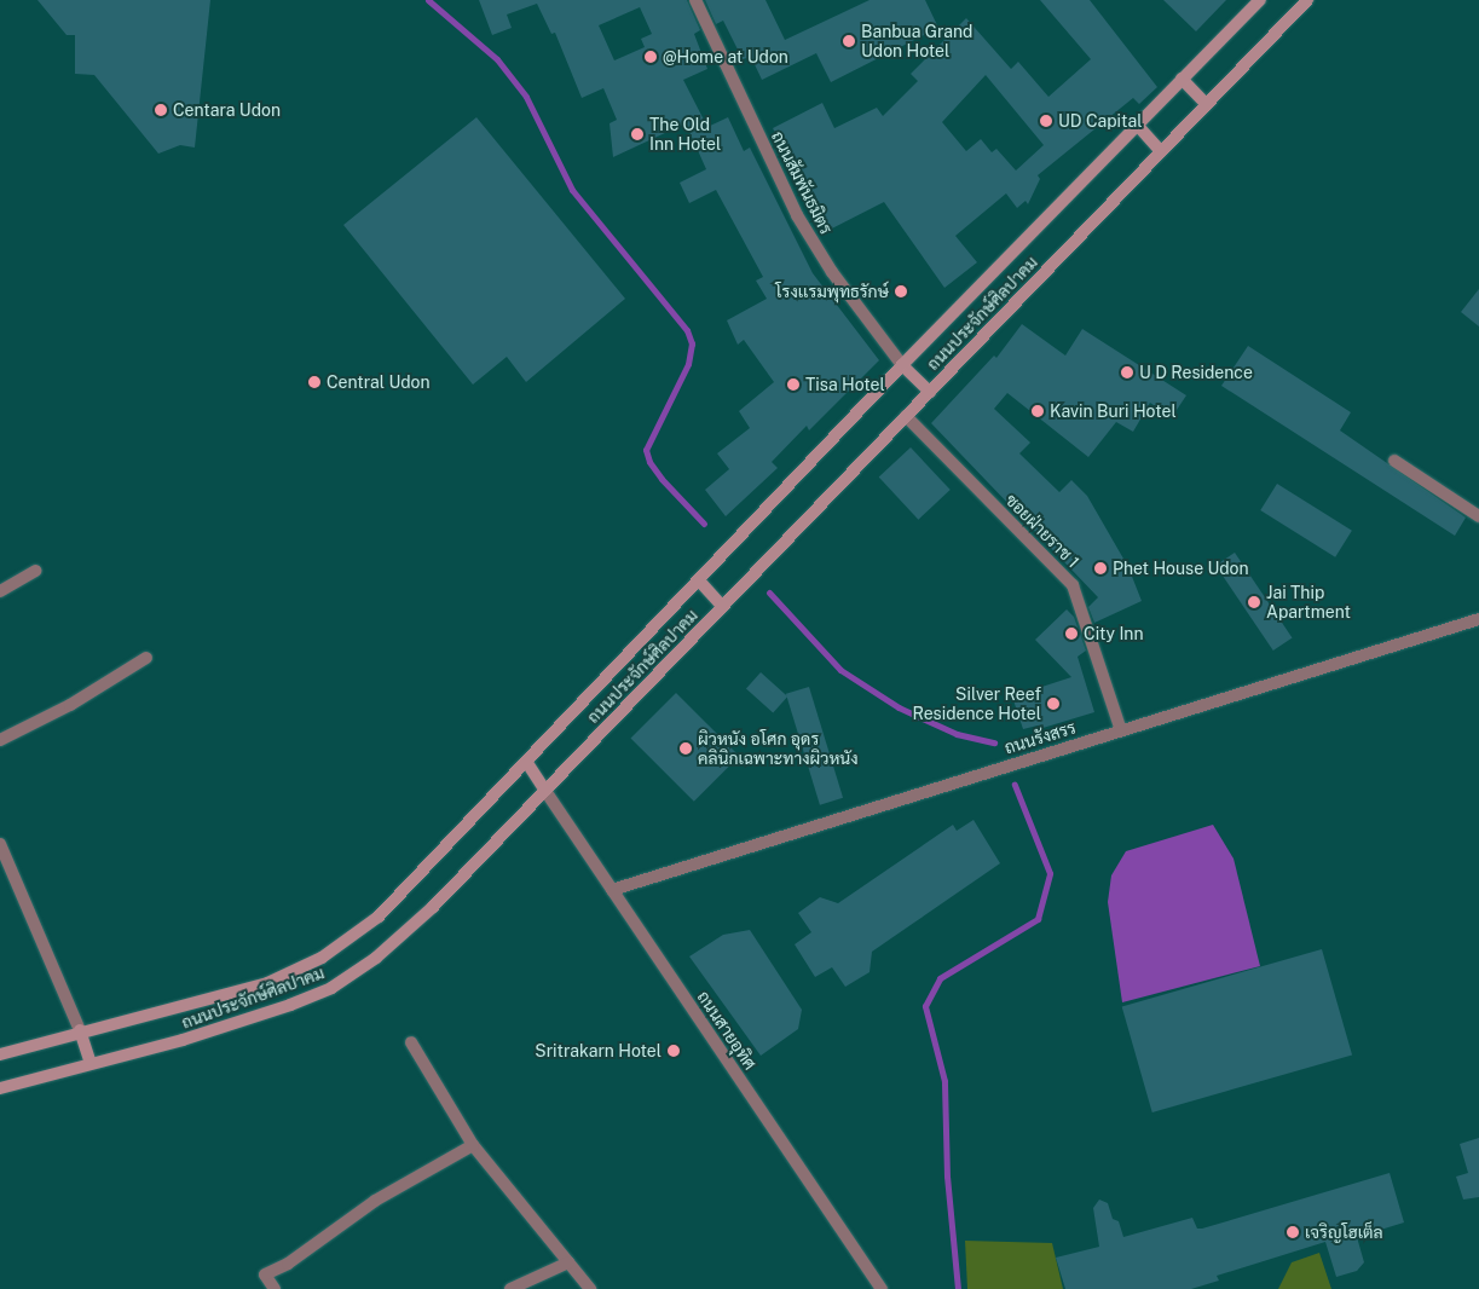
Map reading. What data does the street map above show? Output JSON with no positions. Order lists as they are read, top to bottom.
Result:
{
  "streets": {
    "street": [
      "ถนนสัมพันธมิตร",
      "ถนนประจักษ์ศิลปาคม",
      "ซอยฝ่ายราช 1",
      "ถนนรังสรร",
      "ถนนสายอุทิศ"
    ]
  },
  "crossings": [
    ["ถนนสัมพันธมิตร", "ถนนประจักษ์ศิลปาคม"],
    ["ถนนประจักษ์ศิลปาคม", "ซอยฝ่ายราช 1"],
    ["ถนนประจักษ์ศิลปาคม", "ถนนสายอุทิศ"],
    ["ซอยฝ่ายราช 1", "ถนนรังสรร"],
    ["ถนนรังสรร", "ถนนสายอุทิศ"]
  ],
  "places": [
    "Banbua Grand Udon Hotel",
    "@Home at Udon",
    "Centara Udon",
    "UD Capital",
    "The Old Inn Hotel",
    "โรงเเรมพุทธรักษ์",
    "U D Residence",
    "Central Udon",
    "Tisa Hotel",
    "Kavin Buri Hotel",
    "Phet House Udon",
    "Jai Thip Apartment",
    "City Inn",
    "Silver Reef Residence Hotel",
    "ผิวหนัง อโศก อุดร คลินิกเฉพาะทางผิวหนัง",
    "Sritrakarn Hotel",
    "เจริญโฮเต็ล"
  ]
}
